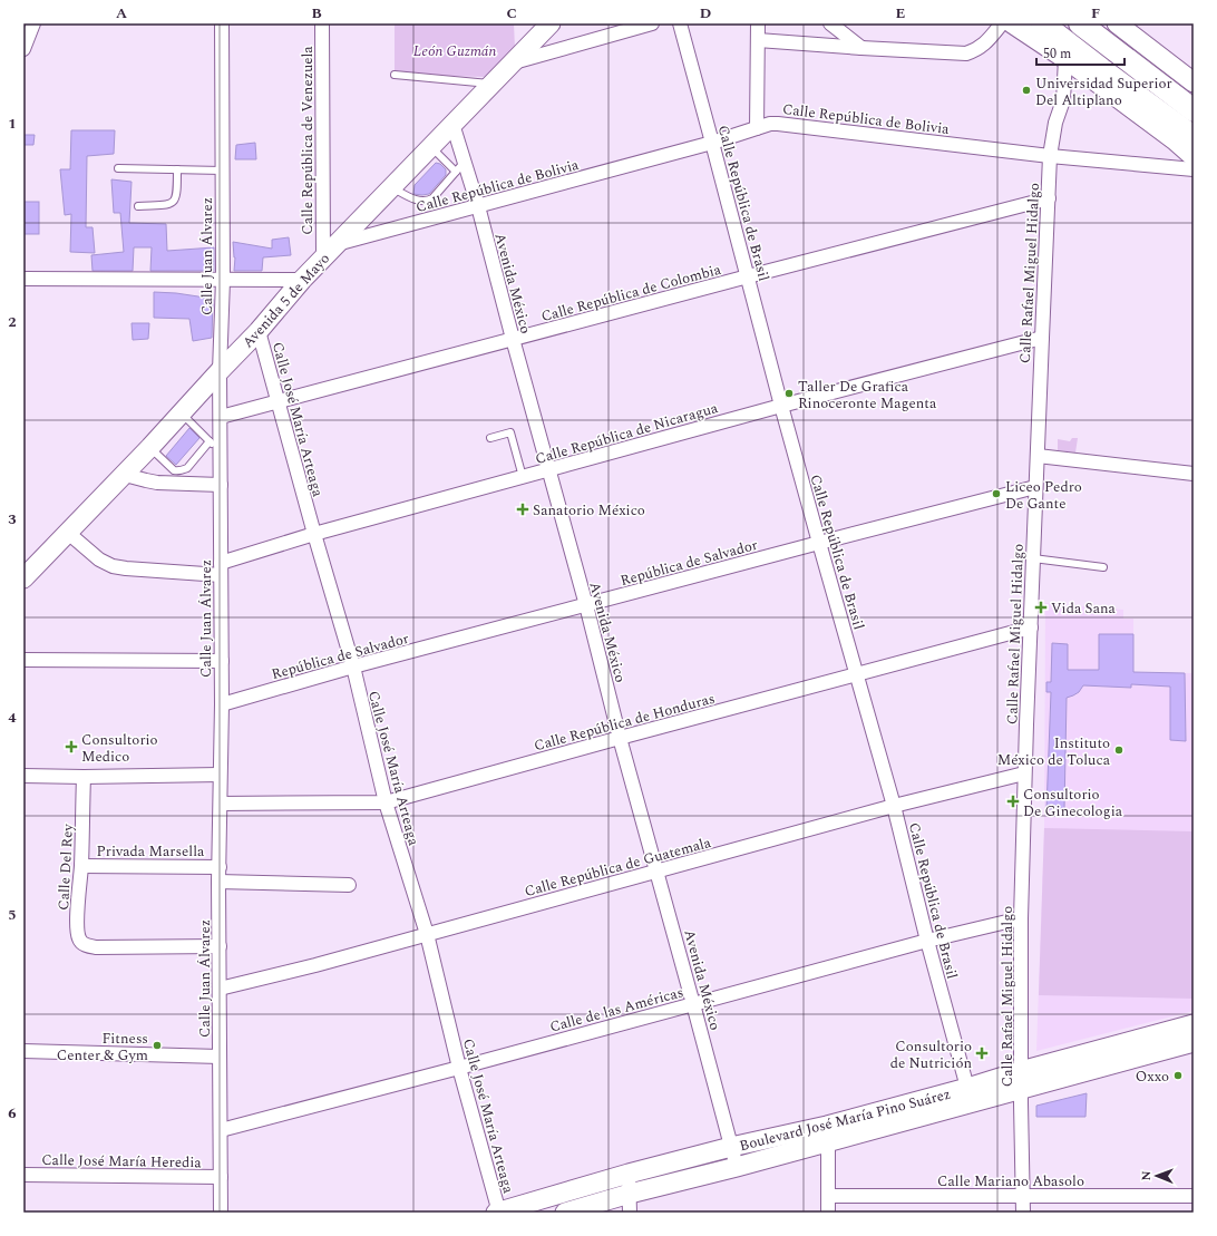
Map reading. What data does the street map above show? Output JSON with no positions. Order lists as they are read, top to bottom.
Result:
{
  "streets": {
    "main road": ["Avenida 5 de Mayo", "Boulevard José María Pino Suárez"],
    "street": [
      "Calle República de Bolivia",
      "Calle República de Venezuela",
      "Calle República de Brasil",
      "Calle Juan Álvarez",
      "Calle Rafael Miguel Hidalgo",
      "Avenida México",
      "Calle República de Colombia",
      "Calle José María Arteaga",
      "Calle República de Nicaragua",
      "República de Salvador",
      "Calle República de Honduras",
      "Privada Marsella",
      "Calle República de Guatemala",
      "Calle Del Rey",
      "Calle de las Américas",
      "Calle José María Heredia",
      "Calle Mariano Abasolo"
    ]
  },
  "crossings": [
    ["Calle República de Bolivia", "Calle República de Brasil"],
    ["Calle República de Bolivia", "Calle Rafael Miguel Hidalgo"],
    ["Calle República de Bolivia", "Avenida México"],
    ["Calle República de Bolivia", "Avenida 5 de Mayo"],
    ["Calle República de Venezuela", "Avenida 5 de Mayo"],
    ["Calle República de Brasil", "Calle República de Colombia"],
    ["Calle República de Brasil", "Calle República de Nicaragua"],
    ["Calle República de Brasil", "República de Salvador"],
    ["Calle República de Brasil", "Calle República de Honduras"],
    ["Calle República de Brasil", "Calle República de Guatemala"],
    ["Calle República de Brasil", "Calle de las Américas"],
    ["Calle República de Brasil", "Boulevard José María Pino Suárez"],
    ["Calle Juan Álvarez", "Calle República de Colombia"],
    ["Calle Juan Álvarez", "Avenida 5 de Mayo"],
    ["Calle Juan Álvarez", "Calle República de Nicaragua"],
    ["Calle Juan Álvarez", "República de Salvador"],
    ["Calle Juan Álvarez", "Calle República de Honduras"],
    ["Calle Juan Álvarez", "Privada Marsella"],
    ["Calle Juan Álvarez", "Calle República de Guatemala"],
    ["Calle Juan Álvarez", "Calle Del Rey"],
    ["Calle Juan Álvarez", "Calle de las Américas"],
    ["Calle Juan Álvarez", "Calle José María Heredia"],
    ["Calle Rafael Miguel Hidalgo", "Calle República de Colombia"],
    ["Calle Rafael Miguel Hidalgo", "Calle República de Nicaragua"],
    ["Calle Rafael Miguel Hidalgo", "República de Salvador"],
    ["Calle Rafael Miguel Hidalgo", "Calle República de Honduras"],
    ["Calle Rafael Miguel Hidalgo", "Calle República de Guatemala"],
    ["Calle Rafael Miguel Hidalgo", "Calle de las Américas"],
    ["Calle Rafael Miguel Hidalgo", "Boulevard José María Pino Suárez"],
    ["Calle Rafael Miguel Hidalgo", "Calle Mariano Abasolo"],
    ["Avenida México", "Calle República de Colombia"],
    ["Avenida México", "Avenida 5 de Mayo"],
    ["Avenida México", "Calle República de Nicaragua"],
    ["Avenida México", "República de Salvador"],
    ["Avenida México", "Calle República de Honduras"],
    ["Avenida México", "Calle República de Guatemala"],
    ["Avenida México", "Calle de las Américas"],
    ["Avenida México", "Boulevard José María Pino Suárez"],
    ["Calle República de Colombia", "Calle José María Arteaga"],
    ["Avenida 5 de Mayo", "Calle José María Arteaga"],
    ["Calle José María Arteaga", "Calle República de Nicaragua"],
    ["Calle José María Arteaga", "República de Salvador"],
    ["Calle José María Arteaga", "Calle República de Honduras"],
    ["Calle José María Arteaga", "Calle República de Guatemala"],
    ["Calle José María Arteaga", "Calle de las Américas"],
    ["Calle José María Arteaga", "Boulevard José María Pino Suárez"],
    ["Privada Marsella", "Calle Del Rey"]
  ],
  "parks": ["León Guzmán"],
  "places": {
    "other": [
      "Universidad Superior Del Altiplano",
      "Taller De Grafica Rinoceronte Magenta",
      "Liceo Pedro De Gante",
      "Instituto México de Toluca",
      "Fitness Center & Gym",
      "Oxxo"
    ],
    "health": [
      "Sanatorio México",
      "Vida Sana",
      "Consultorio Medico",
      "Consultorio De Ginecologia",
      "Consultorio de Nutrición"
    ]
  },
  "scale_bar": "50 m",
  "north": "left",
  "grid": {
    "columns": [
      "A",
      "B",
      "C",
      "D",
      "E",
      "F"
    ],
    "rows": [
      "1",
      "2",
      "3",
      "4",
      "5",
      "6"
    ]
  }
}
